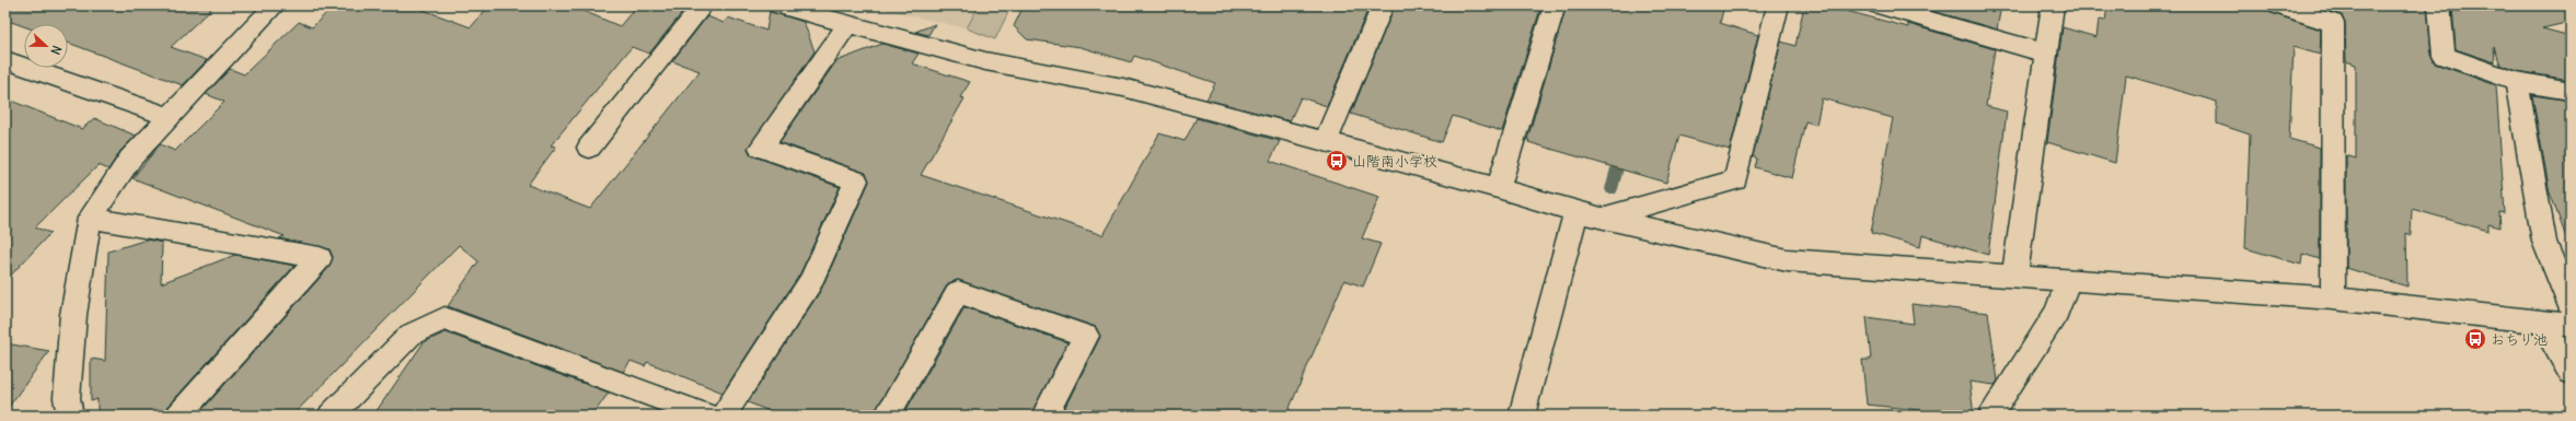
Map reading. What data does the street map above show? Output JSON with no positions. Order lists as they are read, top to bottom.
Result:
{
  "places": {
    "bus stop": ["山階南小学校", "おちり池"]
  },
  "north": "right"
}
